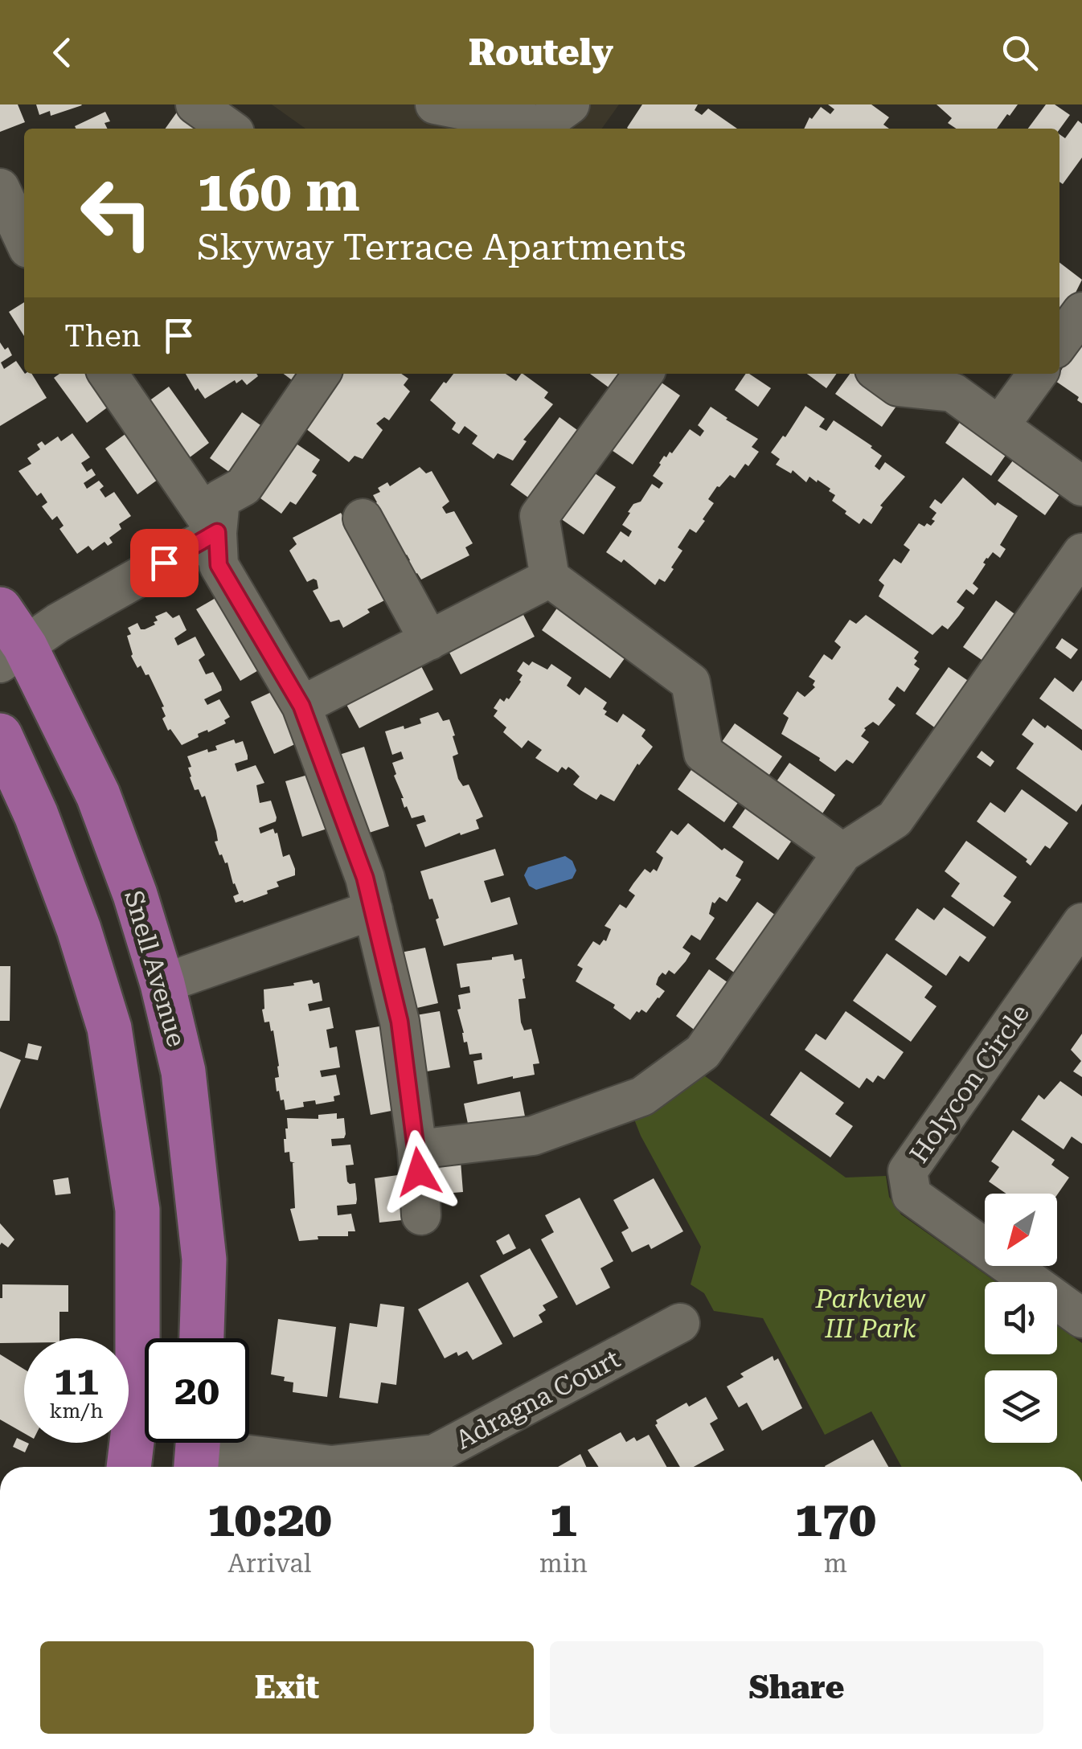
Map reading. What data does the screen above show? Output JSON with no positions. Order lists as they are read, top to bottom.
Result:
{
  "streets": {
    "main road": ["Snell Avenue"],
    "street": ["Holycon Circle", "Adragna Court"]
  },
  "parks": ["Parkview III Park"],
  "north": "bottom left",
  "page": {
    "header": "Routely",
    "turn": ["160 m", "Skyway Terrace Apartments"],
    "then": "Then",
    "speed": "11 km/h",
    "limit": "20",
    "eta": [
      "10:20",
      "Arrival",
      "1",
      "min",
      "170",
      "m"
    ],
    "buttons": ["Exit", "Share"]
  }
}
